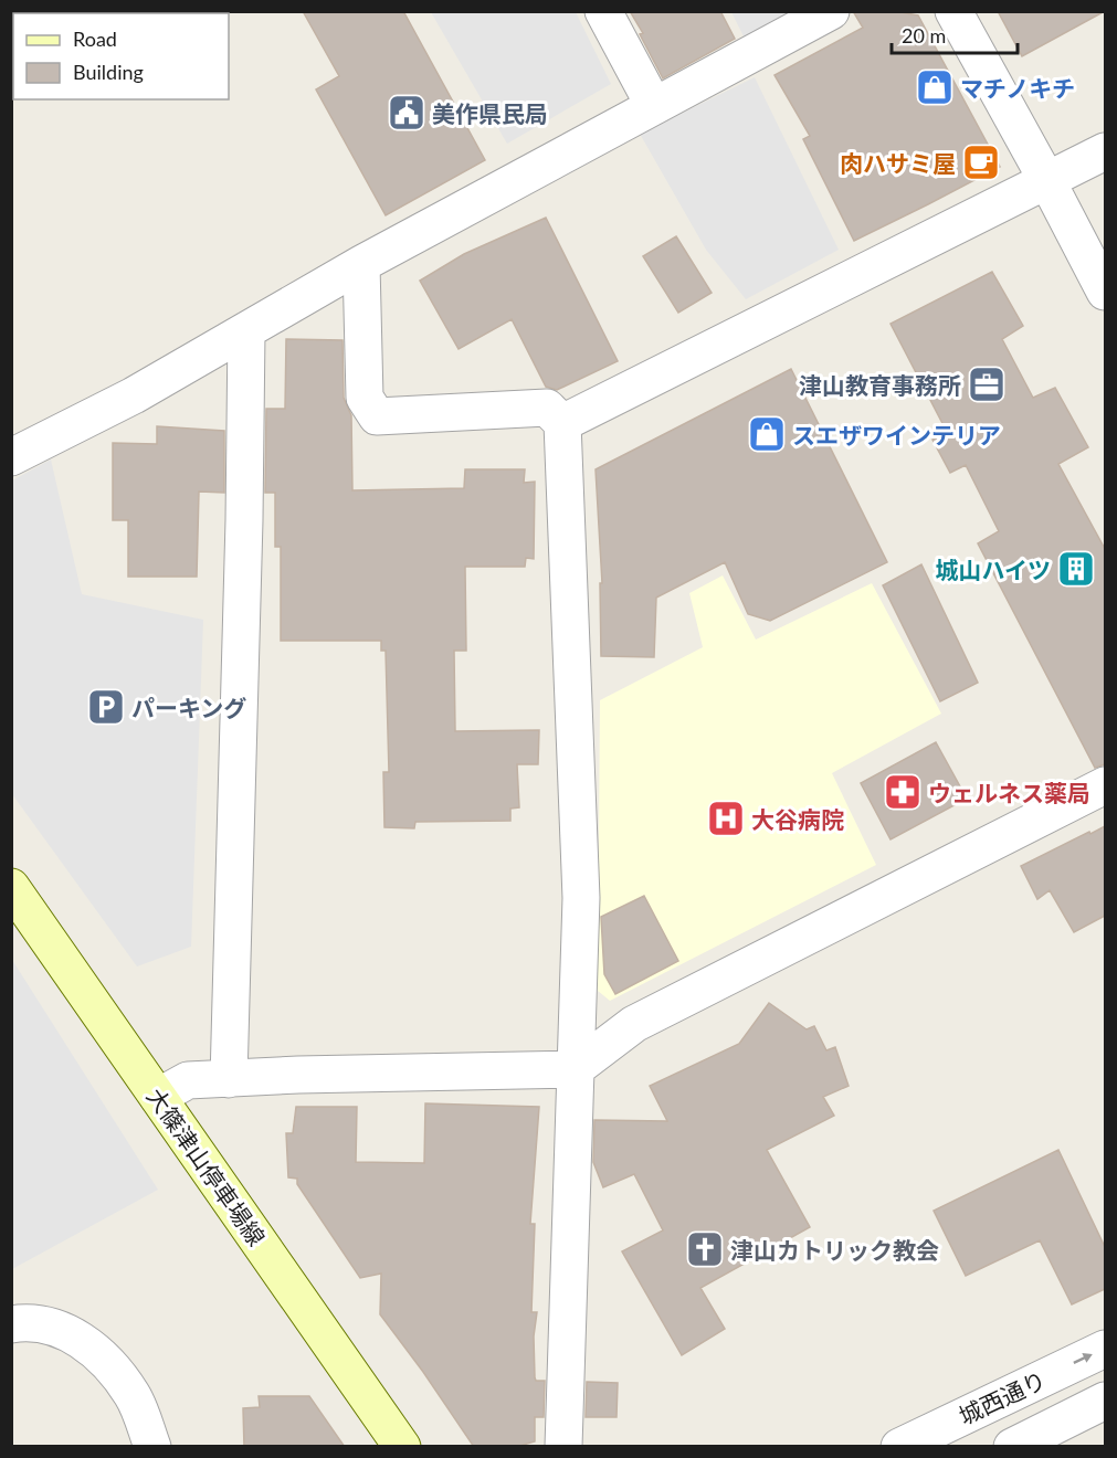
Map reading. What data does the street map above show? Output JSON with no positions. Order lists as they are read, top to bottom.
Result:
{
  "streets": {
    "main road": ["大篠津山停車場線"],
    "street": ["城西通り"]
  },
  "places": {
    "shop": ["マチノキチ", "スエザワインテリア"],
    "public building": ["美作県民局"],
    "cafe": ["肉ハサミ屋"],
    "office": ["津山教育事務所"],
    "building": ["城山ハイツ"],
    "parking": ["パーキング"],
    "pharmacy": ["ウェルネス薬局"],
    "hospital": ["大谷病院"],
    "church": ["津山カトリック教会"]
  },
  "legend": ["Road", "Building"],
  "scale_bar": "20 m"
}
